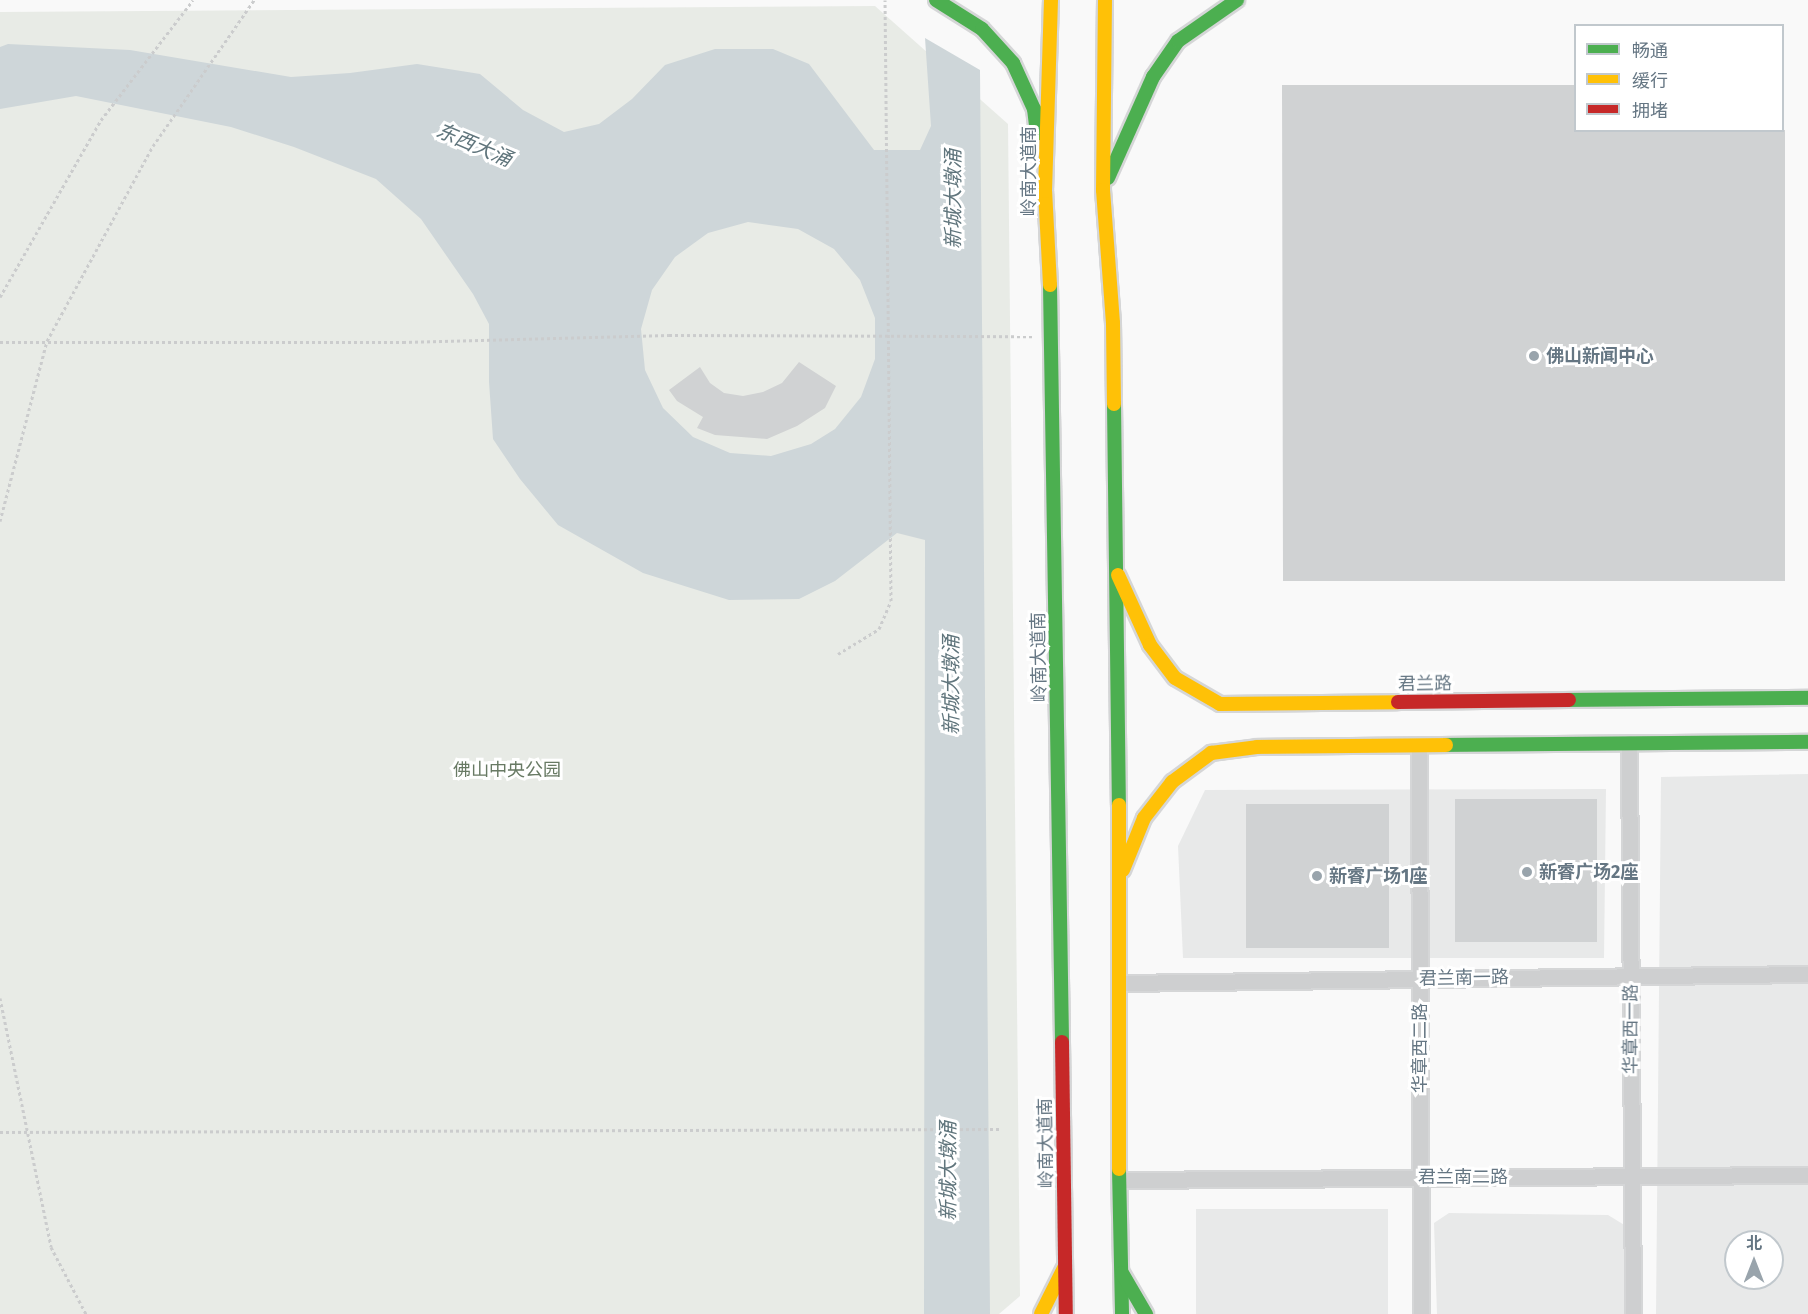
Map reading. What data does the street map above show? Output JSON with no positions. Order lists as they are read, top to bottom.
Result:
{
  "streets": {
    "main road": ["岭南大道南", "君兰路"],
    "street": [
      "君兰南一路",
      "华章西一路",
      "华章西二路",
      "君兰南二路"
    ]
  },
  "crossings": [
    ["君兰南一路", "华章西一路"],
    ["君兰南一路", "华章西二路"],
    ["华章西一路", "君兰南二路"],
    ["华章西二路", "君兰南二路"]
  ],
  "water": ["东西大涌", "新城大墩涌"],
  "parks": ["佛山中央公园"],
  "places": ["佛山新闻中心", "新睿广场2座", "新睿广场1座"],
  "legend": ["畅通", "缓行", "拥堵"],
  "north": "top"
}
